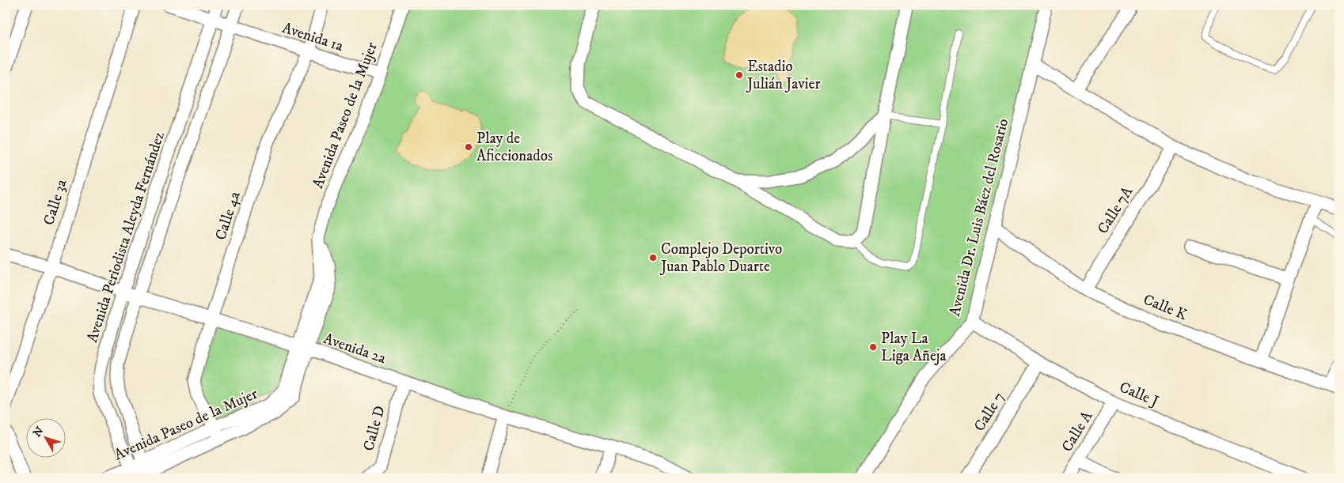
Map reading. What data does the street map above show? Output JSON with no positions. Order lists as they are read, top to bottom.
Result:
{
  "streets": {
    "street": [
      "Avenida 1a",
      "Avenida Paseo de la Mujer",
      "Calle 3a",
      "Calle 7A",
      "Calle 4a",
      "Avenida Dr. Luis Báez del Rosario",
      "Avenida Periodista Aleyda Fernández",
      "Calle K",
      "Avenida 2a",
      "Calle J",
      "Calle 7",
      "Calle D",
      "Calle A"
    ]
  },
  "crossings": [
    ["Avenida 1a", "Avenida Paseo de la Mujer"],
    ["Avenida 1a", "Calle 4a"],
    ["Avenida 1a", "Avenida Periodista Aleyda Fernández"],
    ["Avenida Paseo de la Mujer", "Calle 4a"],
    ["Avenida Paseo de la Mujer", "Avenida Periodista Aleyda Fernández"],
    ["Avenida Paseo de la Mujer", "Avenida 2a"],
    ["Calle 3a", "Avenida 2a"],
    ["Calle 7A", "Calle K"],
    ["Calle 4a", "Avenida 2a"],
    ["Avenida Dr. Luis Báez del Rosario", "Calle K"],
    ["Avenida Dr. Luis Báez del Rosario", "Calle J"],
    ["Avenida Periodista Aleyda Fernández", "Avenida 2a"],
    ["Avenida 2a", "Calle D"],
    ["Calle J", "Calle 7"],
    ["Calle J", "Calle A"]
  ],
  "places": [
    "Estadio Julián Javier",
    "Play de Aficcionados",
    "Complejo Deportivo Juan Pablo Duarte",
    "Play La Liga Añeja"
  ],
  "north": "top left"
}
